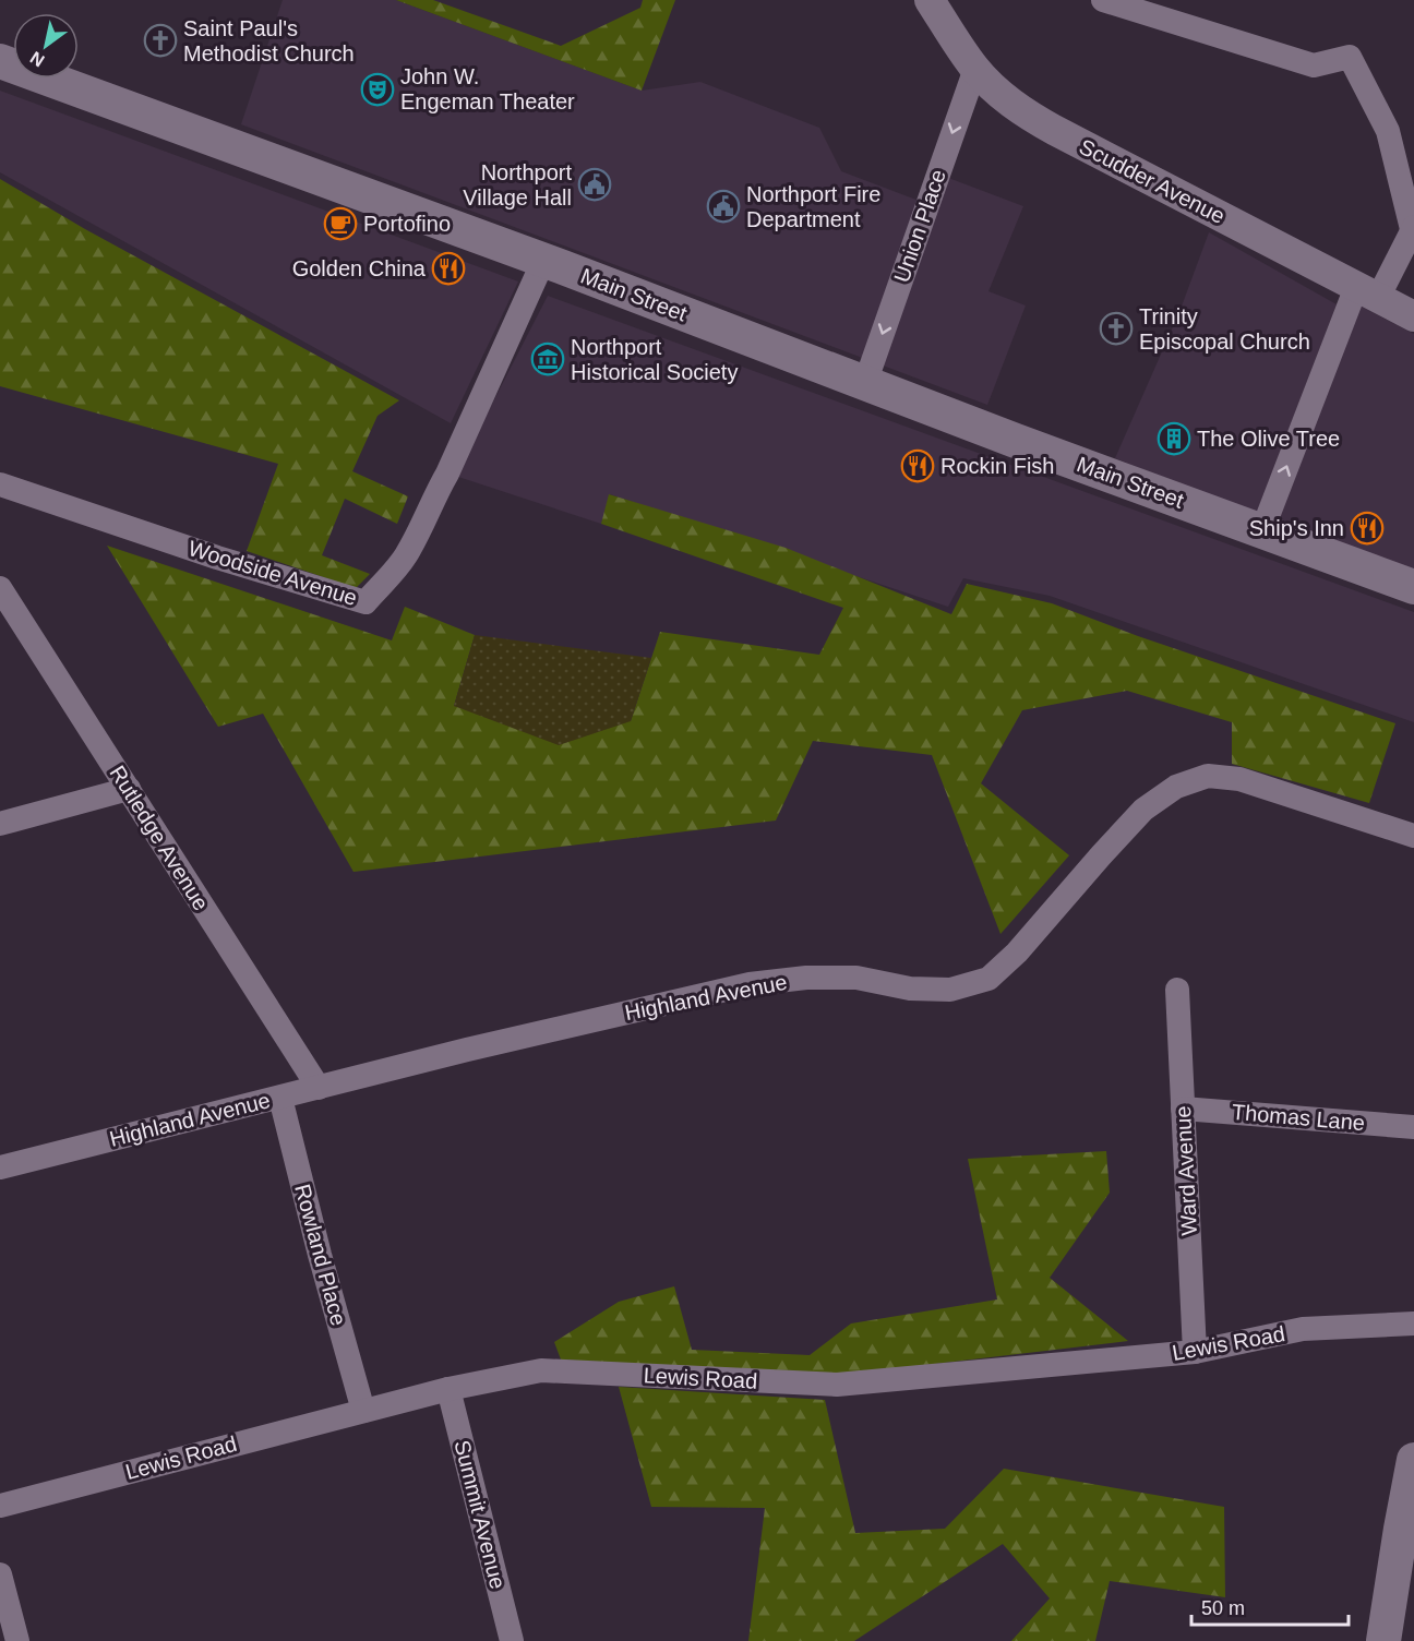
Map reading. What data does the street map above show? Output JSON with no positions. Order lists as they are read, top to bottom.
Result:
{
  "streets": {
    "main road": ["Main Street"],
    "street": [
      "Scudder Avenue",
      "Union Place",
      "Woodside Avenue",
      "Rutledge Avenue",
      "Highland Avenue",
      "Thomas Lane",
      "Ward Avenue",
      "Rowland Place",
      "Lewis Road",
      "Summit Avenue"
    ]
  },
  "crossings": [
    ["Scudder Avenue", "Union Place"],
    ["Union Place", "Main Street"],
    ["Main Street", "Woodside Avenue"],
    ["Rutledge Avenue", "Highland Avenue"],
    ["Highland Avenue", "Rowland Place"],
    ["Thomas Lane", "Ward Avenue"],
    ["Ward Avenue", "Lewis Road"],
    ["Rowland Place", "Lewis Road"],
    ["Lewis Road", "Summit Avenue"]
  ],
  "one_way": ["Union Place"],
  "places": {
    "church": ["Saint Paul's Methodist Church", "Trinity Episcopal Church"],
    "theatre": ["John W. Engeman Theater"],
    "public building": ["Northport Village Hall", "Northport Fire Department"],
    "cafe": ["Portofino"],
    "restaurant": ["Golden China", "Rockin Fish", "Ship's Inn"],
    "museum": ["Northport Historical Society"],
    "building": ["The Olive Tree"]
  },
  "scale_bar": "50 m",
  "north": "bottom left"
}
